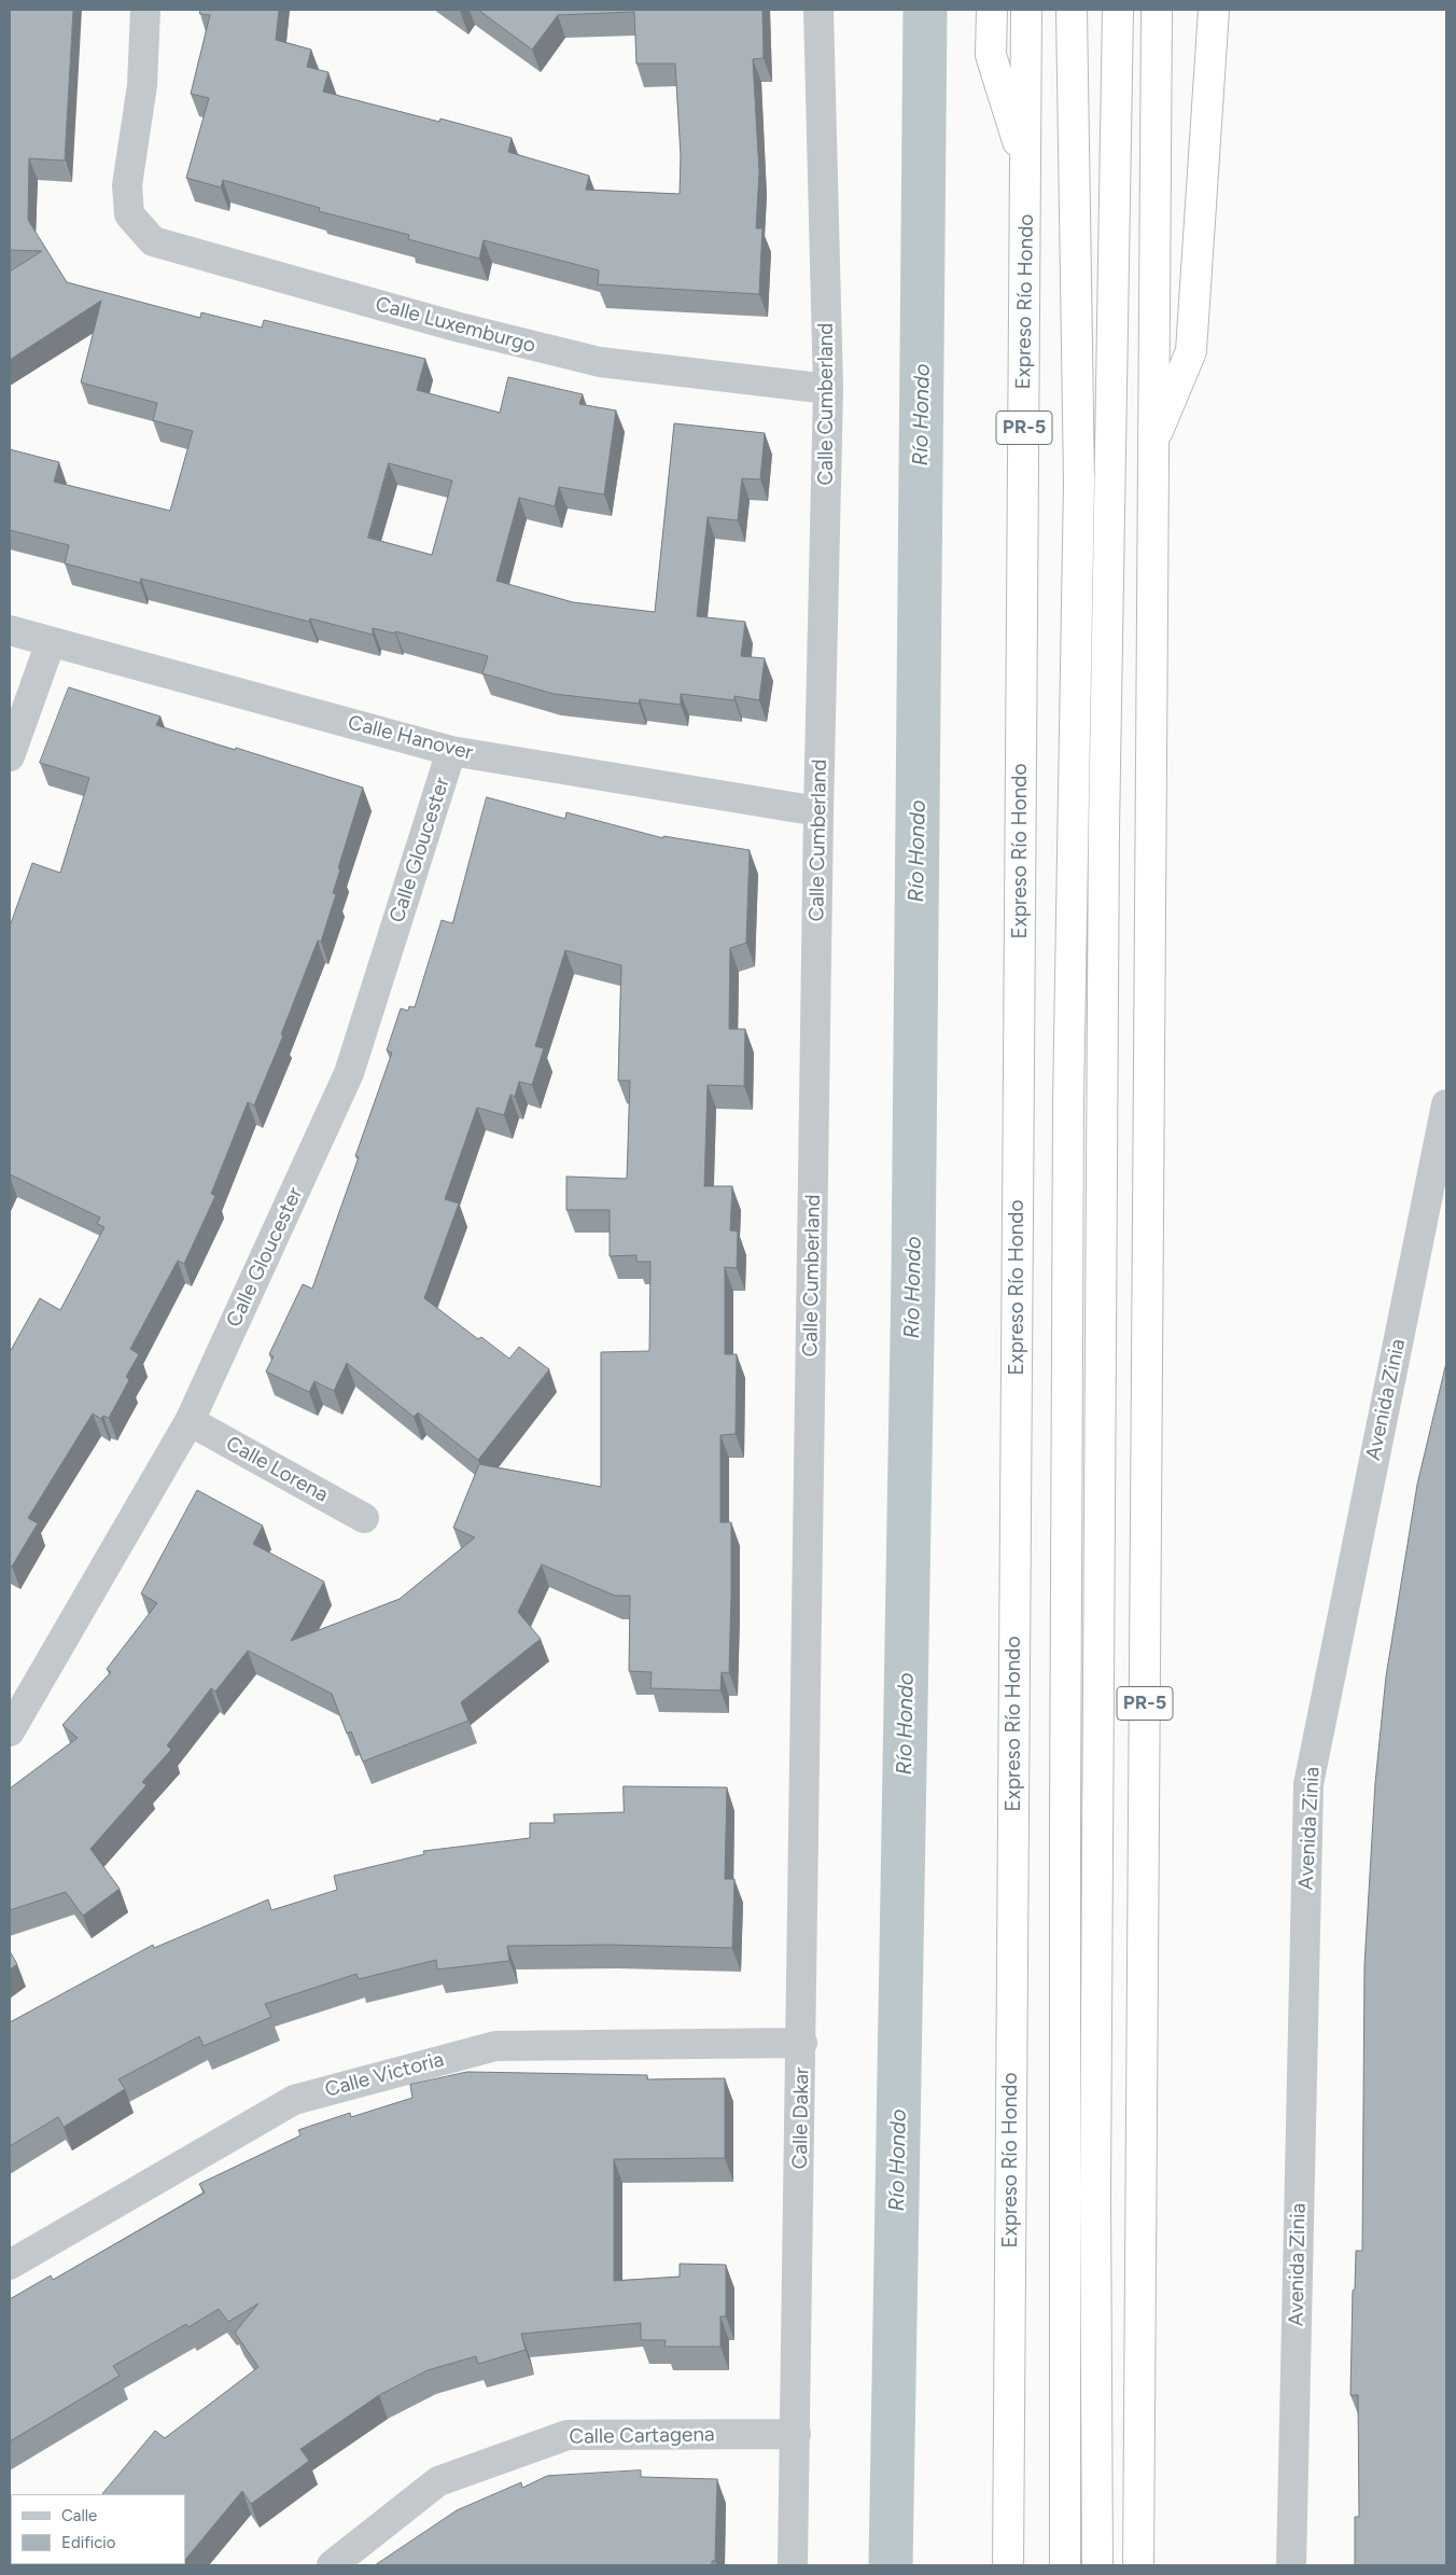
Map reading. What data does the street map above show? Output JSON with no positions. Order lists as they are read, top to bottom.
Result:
{
  "streets": {
    "highway": ["Expreso Río Hondo", "PR-5"],
    "street": [
      "Calle Luxemburgo",
      "Calle Cumberland",
      "Calle Hanover",
      "Calle Gloucester",
      "Avenida Zinia",
      "Calle Lorena",
      "Calle Victoria",
      "Calle Dakar",
      "Calle Cartagena"
    ]
  },
  "crossings": [
    ["Calle Luxemburgo", "Calle Cumberland"],
    ["Calle Cumberland", "Calle Hanover"],
    ["Calle Cumberland", "Calle Dakar"],
    ["Calle Hanover", "Calle Gloucester"],
    ["Calle Gloucester", "Calle Lorena"],
    ["Calle Victoria", "Calle Dakar"],
    ["Calle Dakar", "Calle Cartagena"]
  ],
  "water": ["Río Hondo"],
  "legend": ["Calle", "Edificio"]
}
